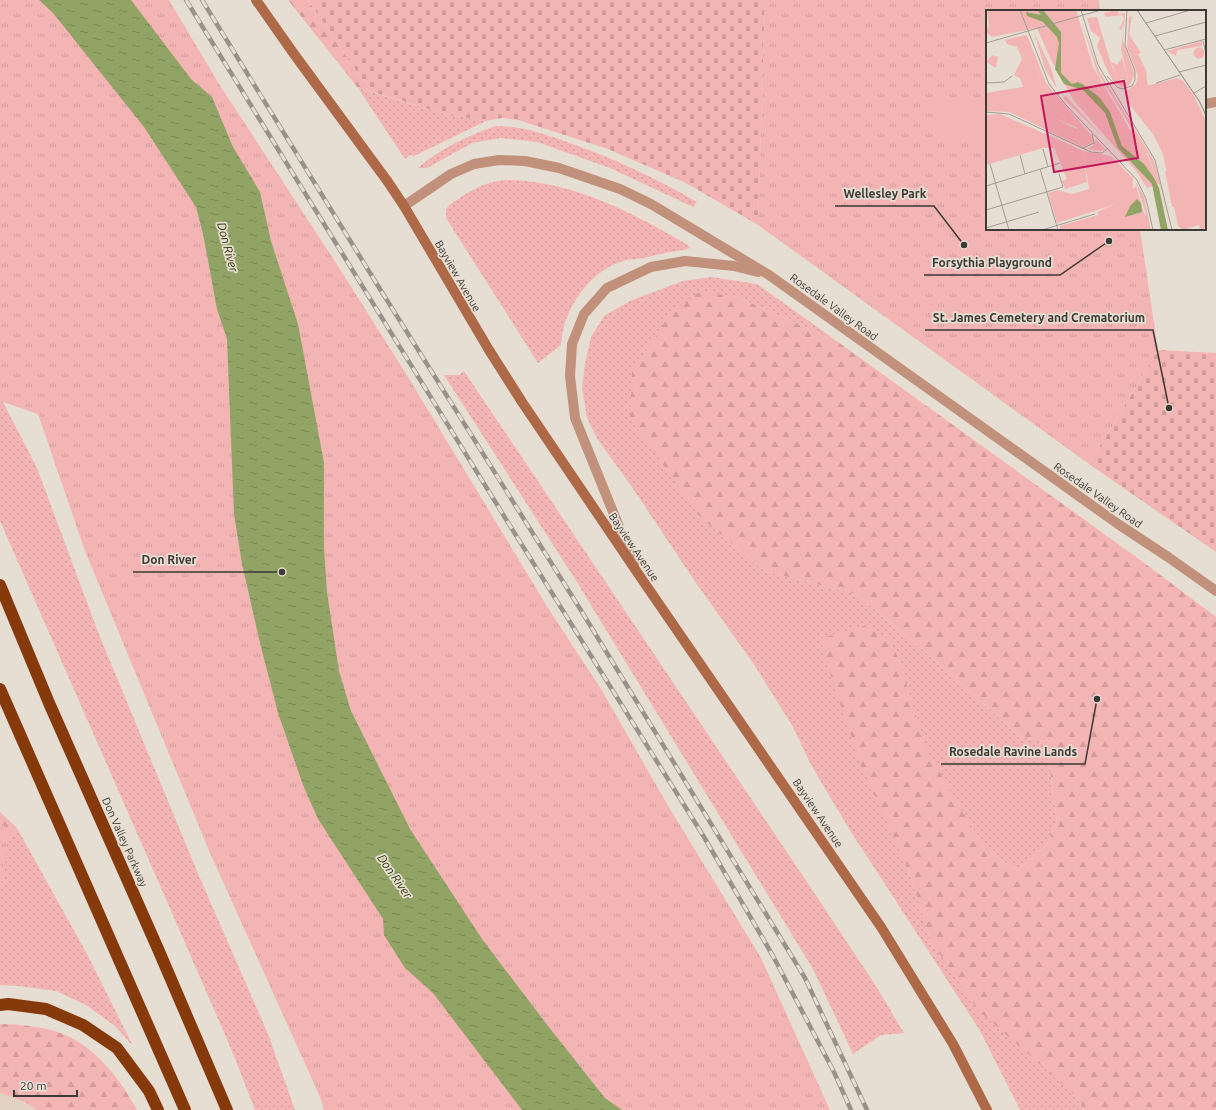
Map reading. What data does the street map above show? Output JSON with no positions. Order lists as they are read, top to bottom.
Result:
{
  "streets": {
    "highway": ["Don Valley Parkway"],
    "main road": ["Bayview Avenue"],
    "street": ["Rosedale Valley Road"]
  },
  "crossings": [
    ["Bayview Avenue", "Rosedale Valley Road"]
  ],
  "water": ["Don River"],
  "places": [
    "Forsythia Playground",
    "Wellesley Park",
    "St. James Cemetery and Crematorium",
    "Don River",
    "Rosedale Ravine Lands"
  ],
  "scale_bar": "20 m"
}
